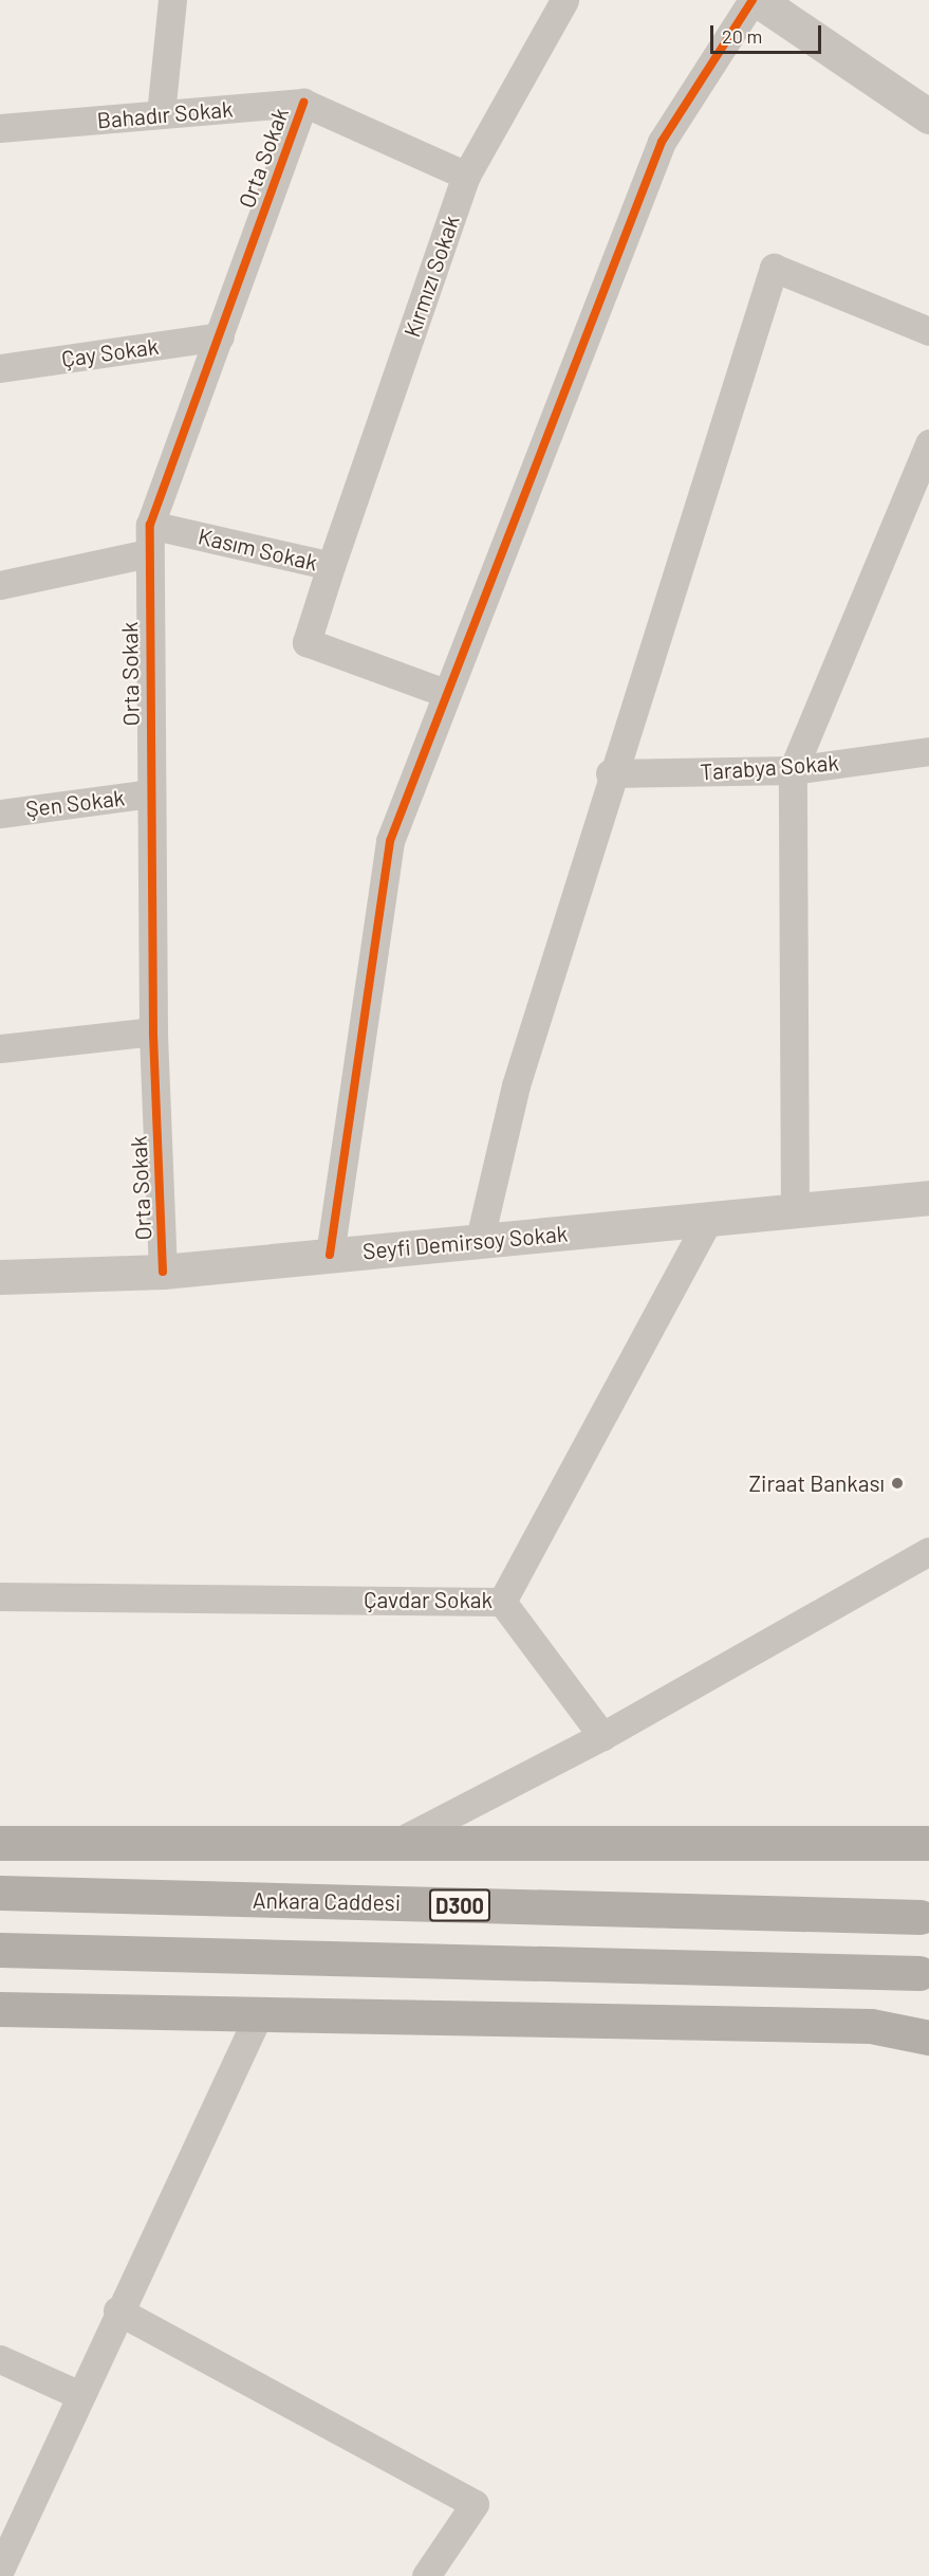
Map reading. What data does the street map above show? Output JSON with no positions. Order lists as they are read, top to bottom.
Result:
{
  "streets": {
    "highway": ["Ankara Caddesi", "D300"],
    "street": [
      "Bahadır Sokak",
      "Orta Sokak",
      "Kırmızı Sokak",
      "Çay Sokak",
      "Kasım Sokak",
      "Tarabya Sokak",
      "Şen Sokak",
      "Seyfi Demirsoy Sokak",
      "Çavdar Sokak"
    ]
  },
  "crossings": [
    ["Bahadır Sokak", "Orta Sokak"],
    ["Bahadır Sokak", "Kırmızı Sokak"],
    ["Orta Sokak", "Çay Sokak"],
    ["Orta Sokak", "Kasım Sokak"],
    ["Orta Sokak", "Şen Sokak"],
    ["Orta Sokak", "Seyfi Demirsoy Sokak"],
    ["Kırmızı Sokak", "Kasım Sokak"],
    ["Seyfi Demirsoy Sokak", "Çavdar Sokak"]
  ],
  "places": ["Ziraat Bankası"],
  "scale_bar": "20 m"
}
